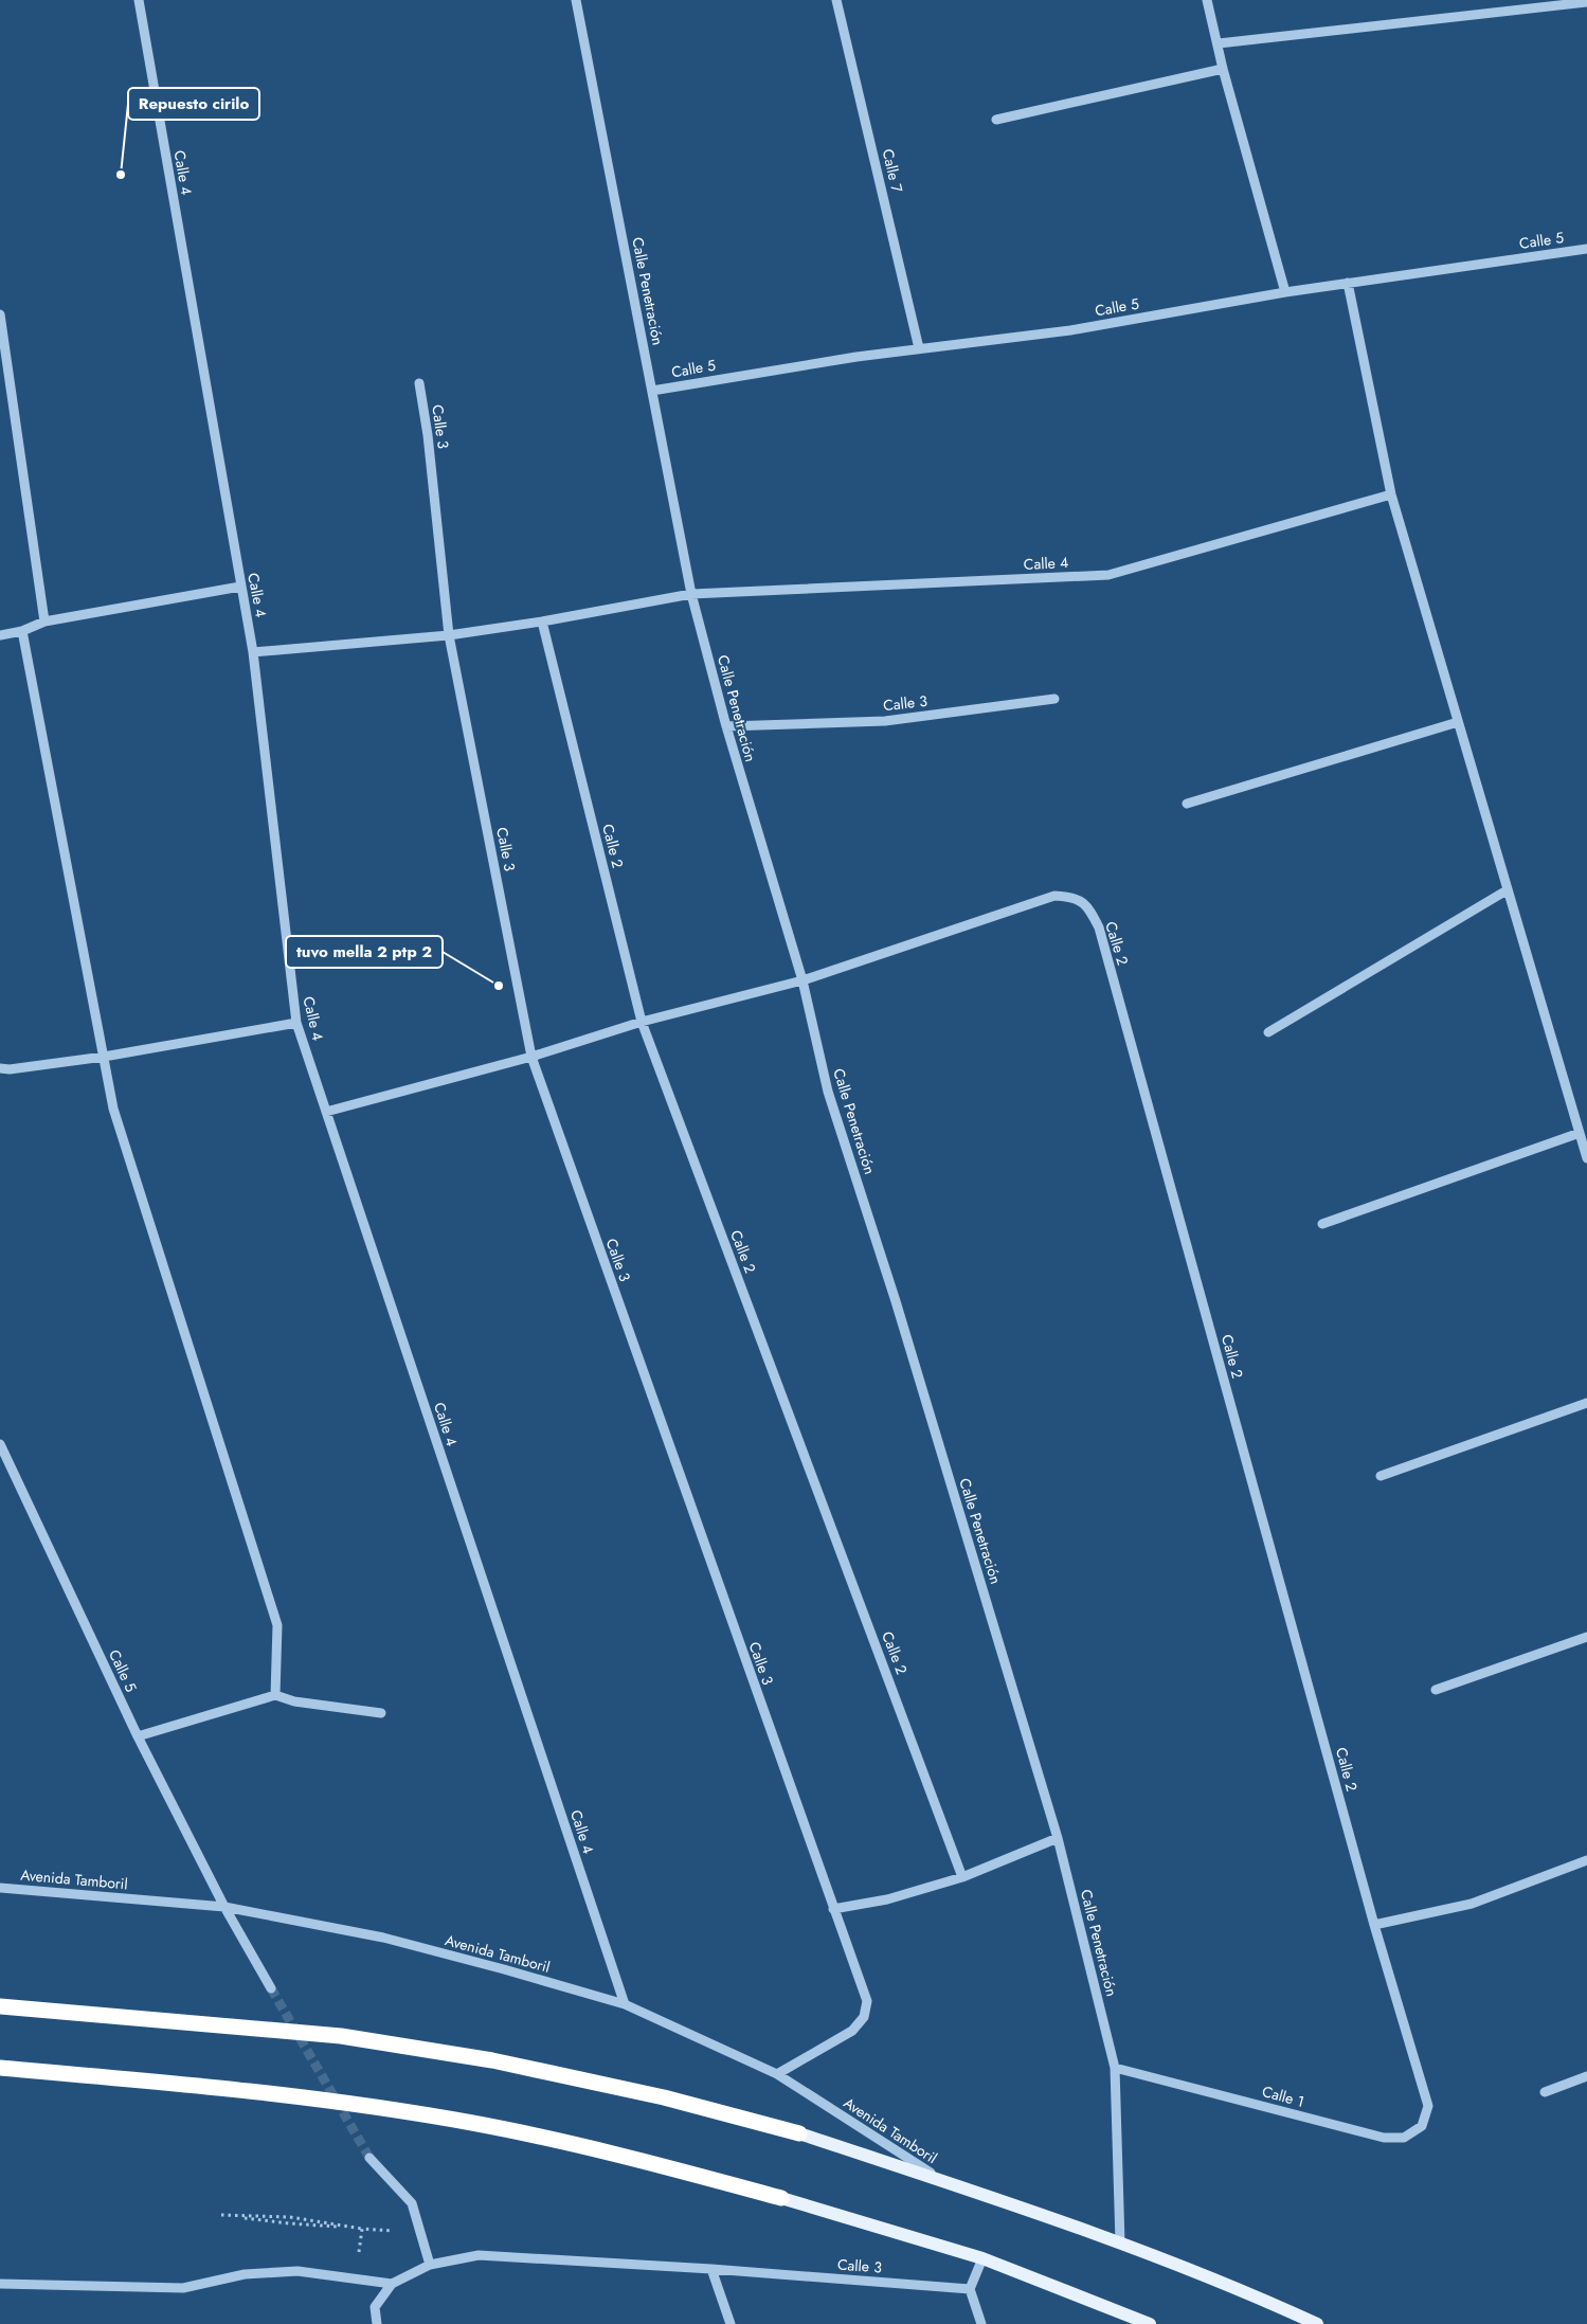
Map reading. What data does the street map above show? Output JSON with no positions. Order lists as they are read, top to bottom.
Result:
{
  "streets": {
    "street": [
      "Calle 7",
      "Calle 4",
      "Calle 5",
      "Calle Penetración",
      "Calle 3",
      "Calle 2",
      "Avenida Tamboril",
      "Calle 1"
    ]
  },
  "crossings": [
    ["Calle 7", "Calle 5"],
    ["Calle 4", "Calle Penetración"],
    ["Calle 4", "Calle 3"],
    ["Calle 4", "Calle 2"],
    ["Calle 4", "Avenida Tamboril"],
    ["Calle 5", "Calle Penetración"],
    ["Calle 5", "Avenida Tamboril"],
    ["Calle Penetración", "Calle 3"],
    ["Calle Penetración", "Calle 2"],
    ["Calle Penetración", "Calle 1"],
    ["Calle 3", "Calle 2"],
    ["Calle 3", "Avenida Tamboril"],
    ["Calle 2", "Calle 1"]
  ],
  "places": ["Repuesto cirilo", "tuvo mella 2 ptp 2"]
}
